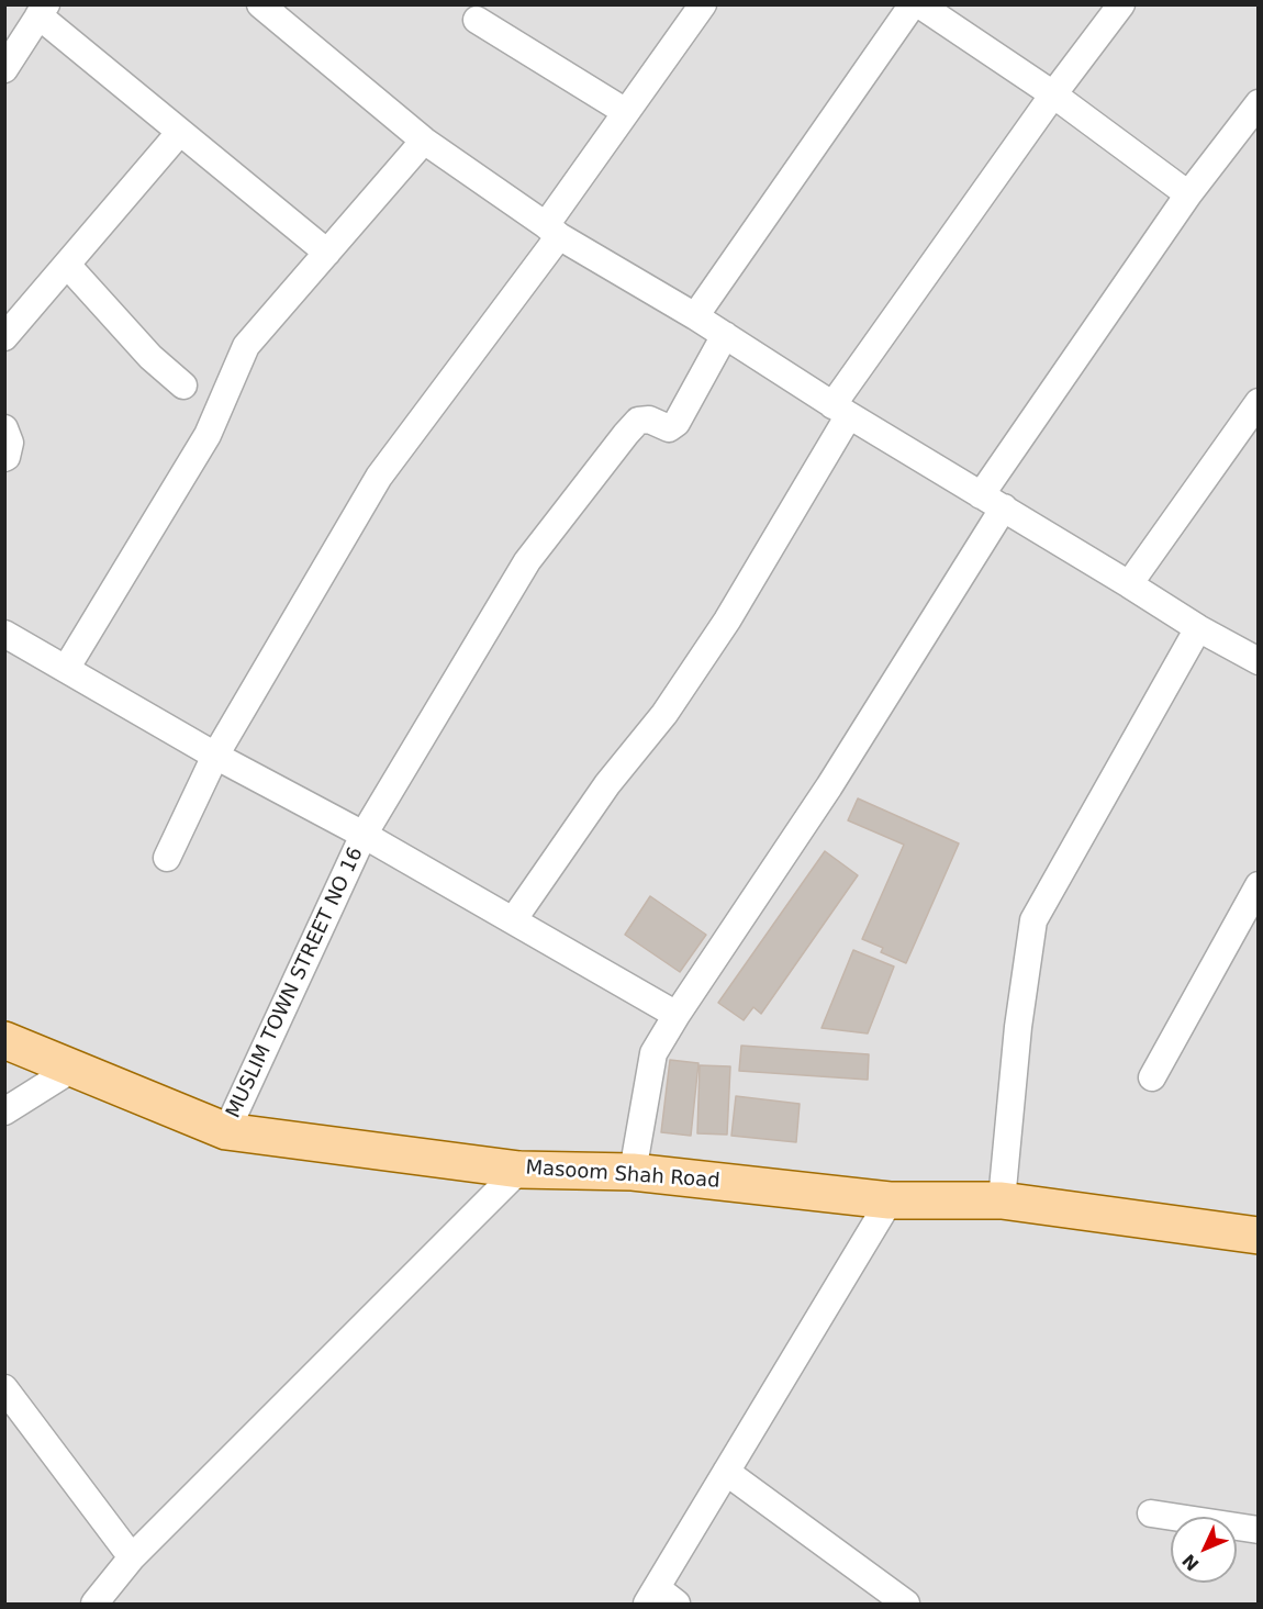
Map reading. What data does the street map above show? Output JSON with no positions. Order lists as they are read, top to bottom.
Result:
{
  "streets": {
    "main road": ["Masoom Shah Road"],
    "street": ["MUSLIM TOWN STREET NO 16"]
  },
  "crossings": [
    ["MUSLIM TOWN STREET NO 16", "Masoom Shah Road"]
  ],
  "north": "bottom left"
}
